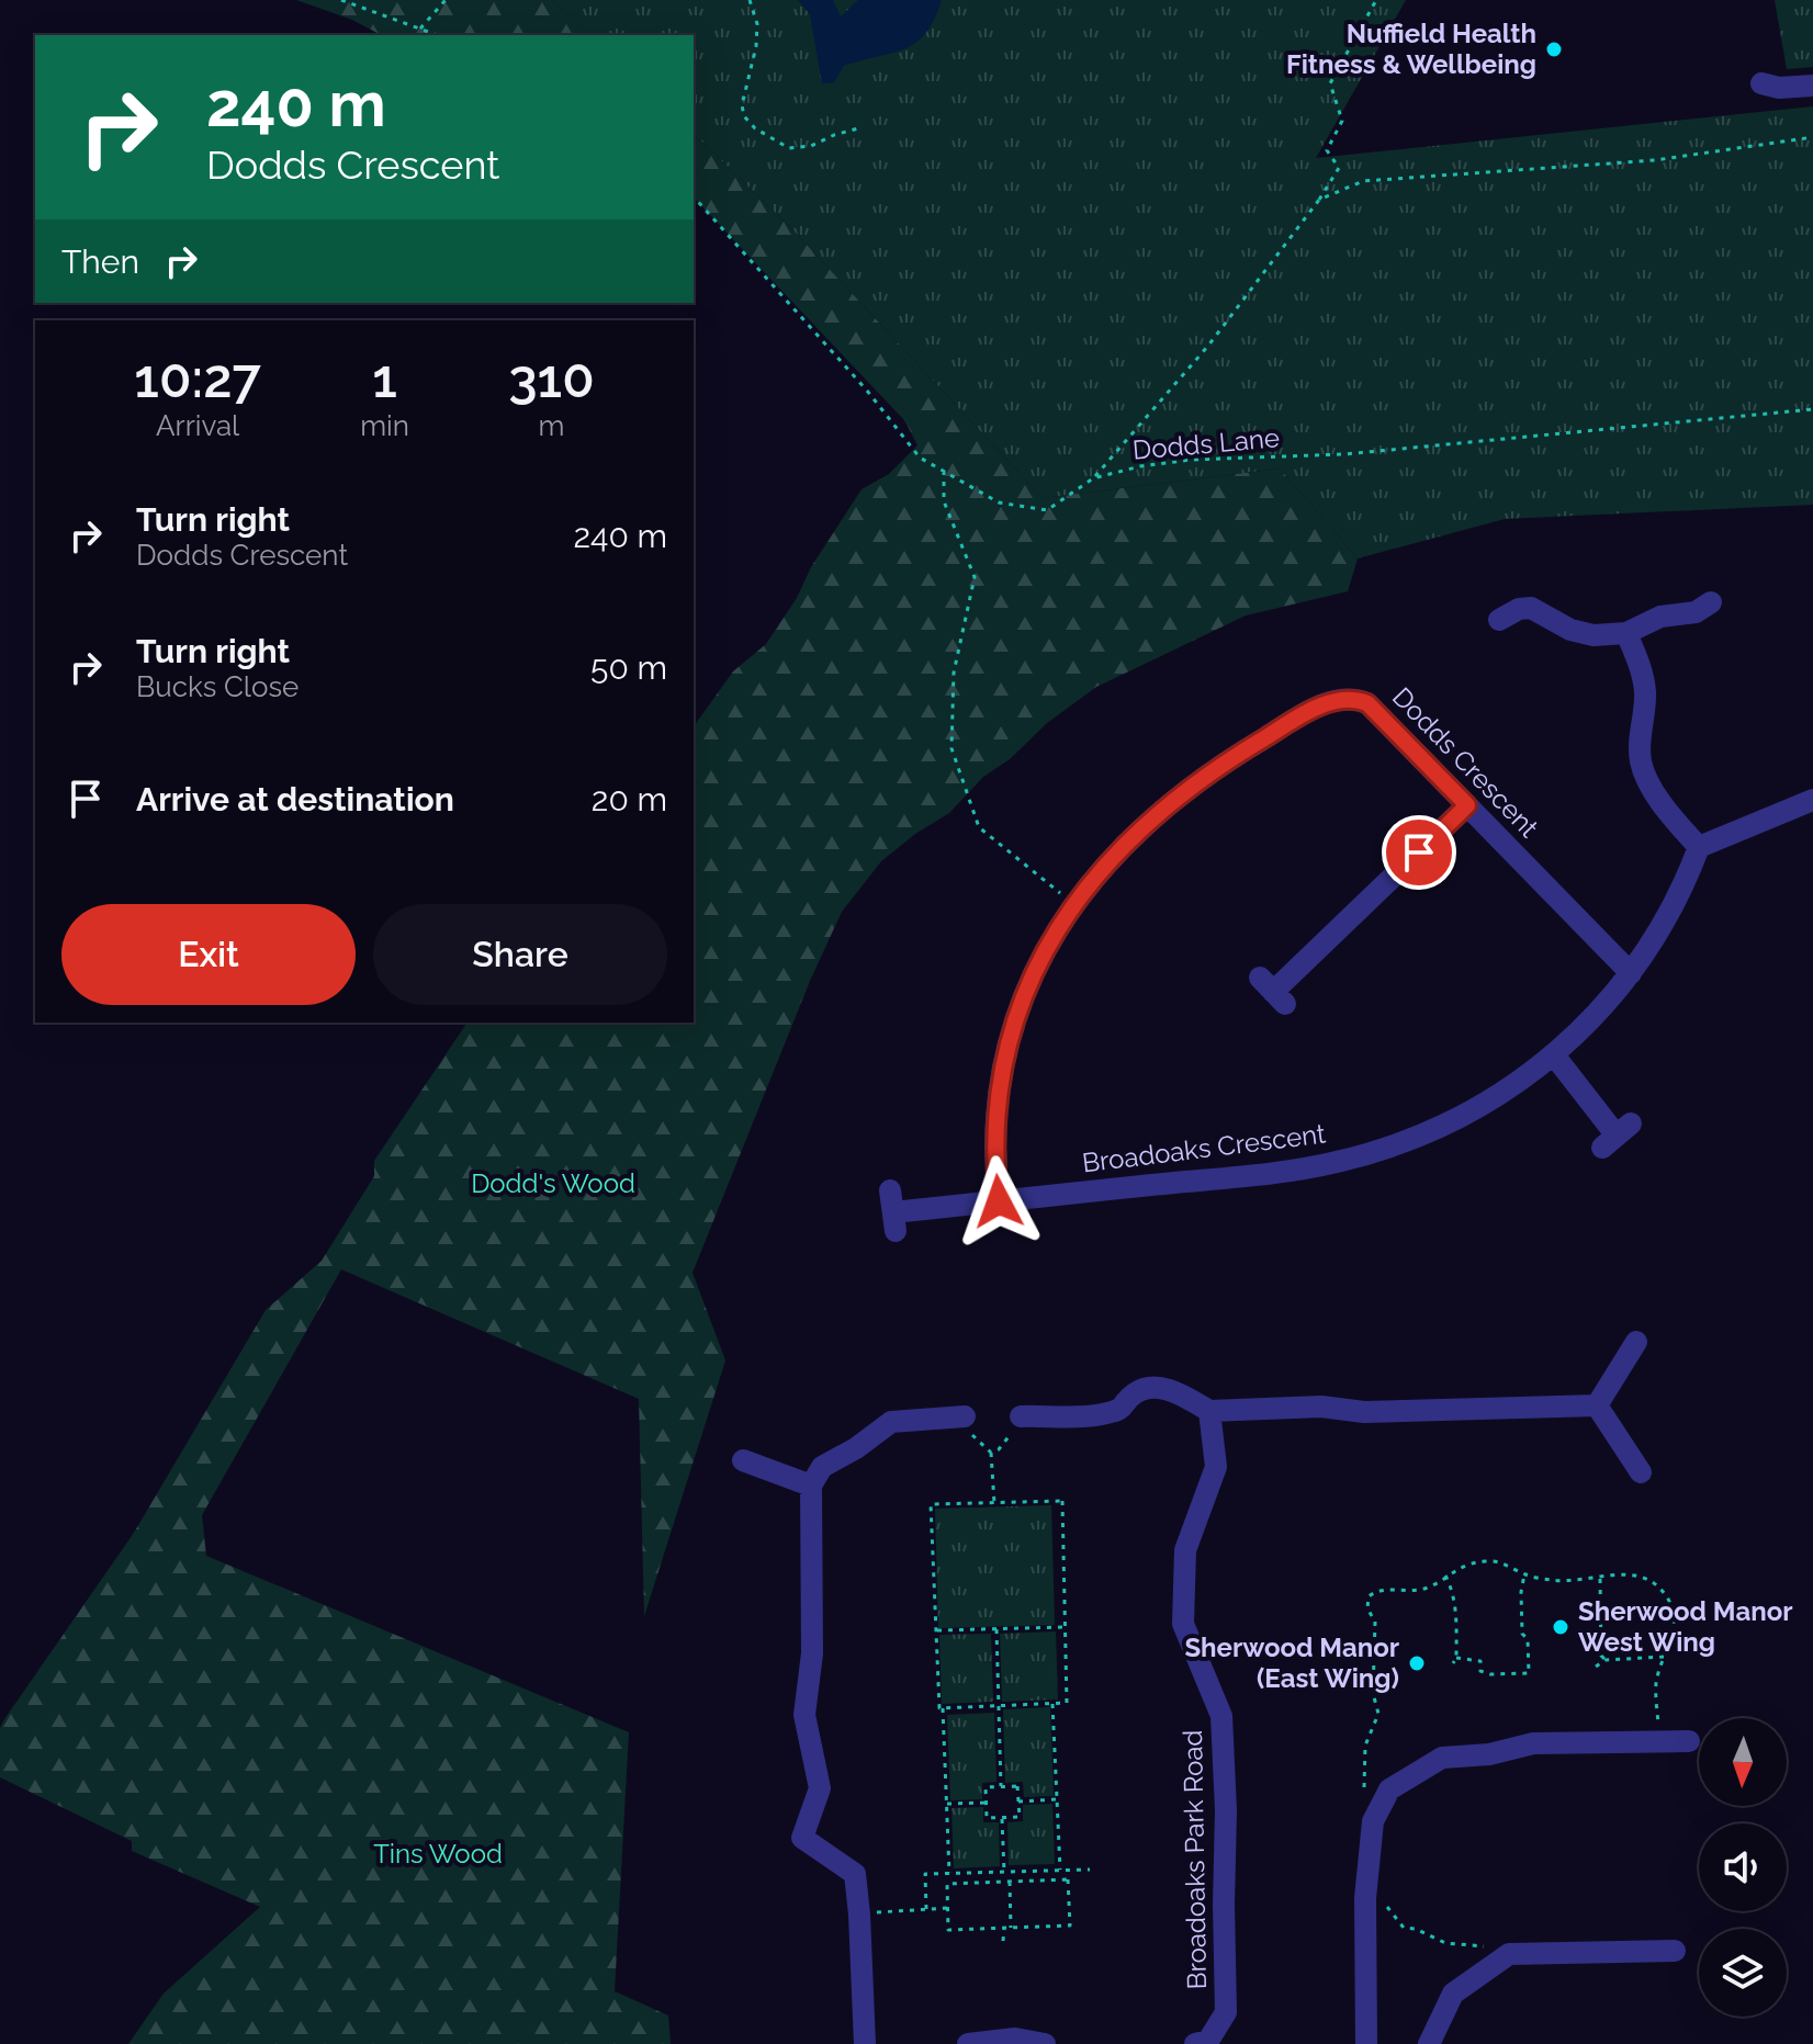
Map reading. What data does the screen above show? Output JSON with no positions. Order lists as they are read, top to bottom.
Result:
{
  "streets": {
    "street": ["Dodds Crescent", "Broadoaks Crescent", "Broadoaks Park Road"],
    "path": ["Dodds Lane"]
  },
  "crossings": [
    ["Dodds Crescent", "Broadoaks Crescent"]
  ],
  "parks": ["Dodd's Wood", "Tins Wood"],
  "places": ["Nuffield Health Fitness & Wellbeing", "Sherwood Manor West Wing", "Sherwood Manor (East Wing)"],
  "north": "bottom",
  "page": {
    "turn": ["240 m", "Dodds Crescent"],
    "then": "Then",
    "eta": [
      "10:27",
      "Arrival",
      "1",
      "min",
      "310",
      "m"
    ],
    "list": [
      {
        "name": "Turn right",
        "note": "Dodds Crescent",
        "value": "240 m"
      },
      {
        "name": "Turn right",
        "note": "Bucks Close",
        "value": "50 m"
      },
      {
        "name": "Arrive at destination",
        "value": "20 m"
      }
    ],
    "buttons": ["Exit", "Share"]
  }
}
